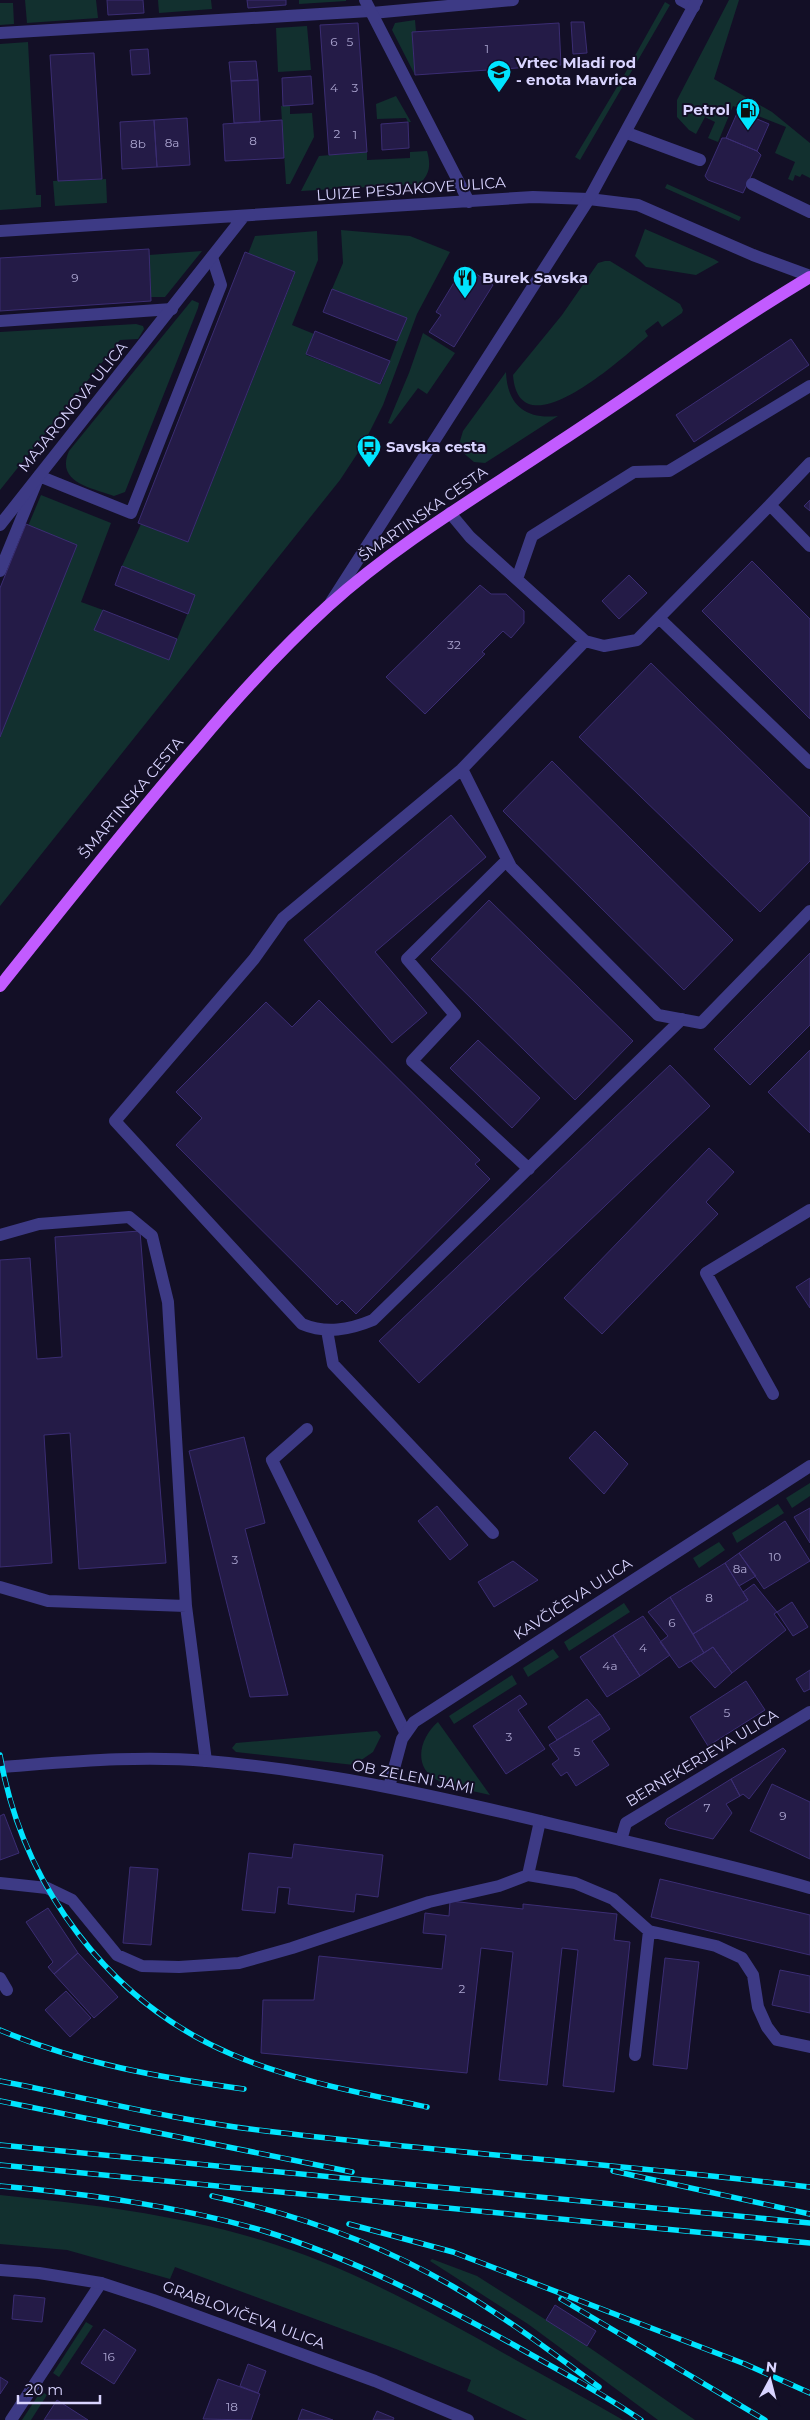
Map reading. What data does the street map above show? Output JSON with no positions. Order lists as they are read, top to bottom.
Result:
{
  "streets": {
    "main road": ["ŠMARTINSKA CESTA"],
    "street": [
      "LUIZE PESJAKOVE ULICA",
      "MAJARONOVA ULICA",
      "KAVČIČEVA ULICA",
      "BERNEKERJEVA ULICA",
      "OB ZELENI JAMI",
      "GRABLOVIČEVA ULICA"
    ]
  },
  "crossings": [
    ["LUIZE PESJAKOVE ULICA", "MAJARONOVA ULICA"],
    ["LUIZE PESJAKOVE ULICA", "ŠMARTINSKA CESTA"],
    ["BERNEKERJEVA ULICA", "OB ZELENI JAMI"]
  ],
  "places": {
    "school or university": ["Vrtec Mladi rod - enota Mavrica"],
    "fuel station": ["Petrol"],
    "restaurant": ["Burek Savska"],
    "bus stop": ["Savska cesta"]
  },
  "house_numbers": [
    "6",
    "5",
    "1",
    "4",
    "3",
    "2",
    "1",
    "8",
    "8a",
    "8b",
    "9",
    "32",
    "10",
    "3",
    "8a",
    "8",
    "6",
    "4",
    "4a",
    "5",
    "3",
    "5",
    "7",
    "9",
    "2",
    "16",
    "18"
  ],
  "scale_bar": "20 m",
  "north": "top"
}
